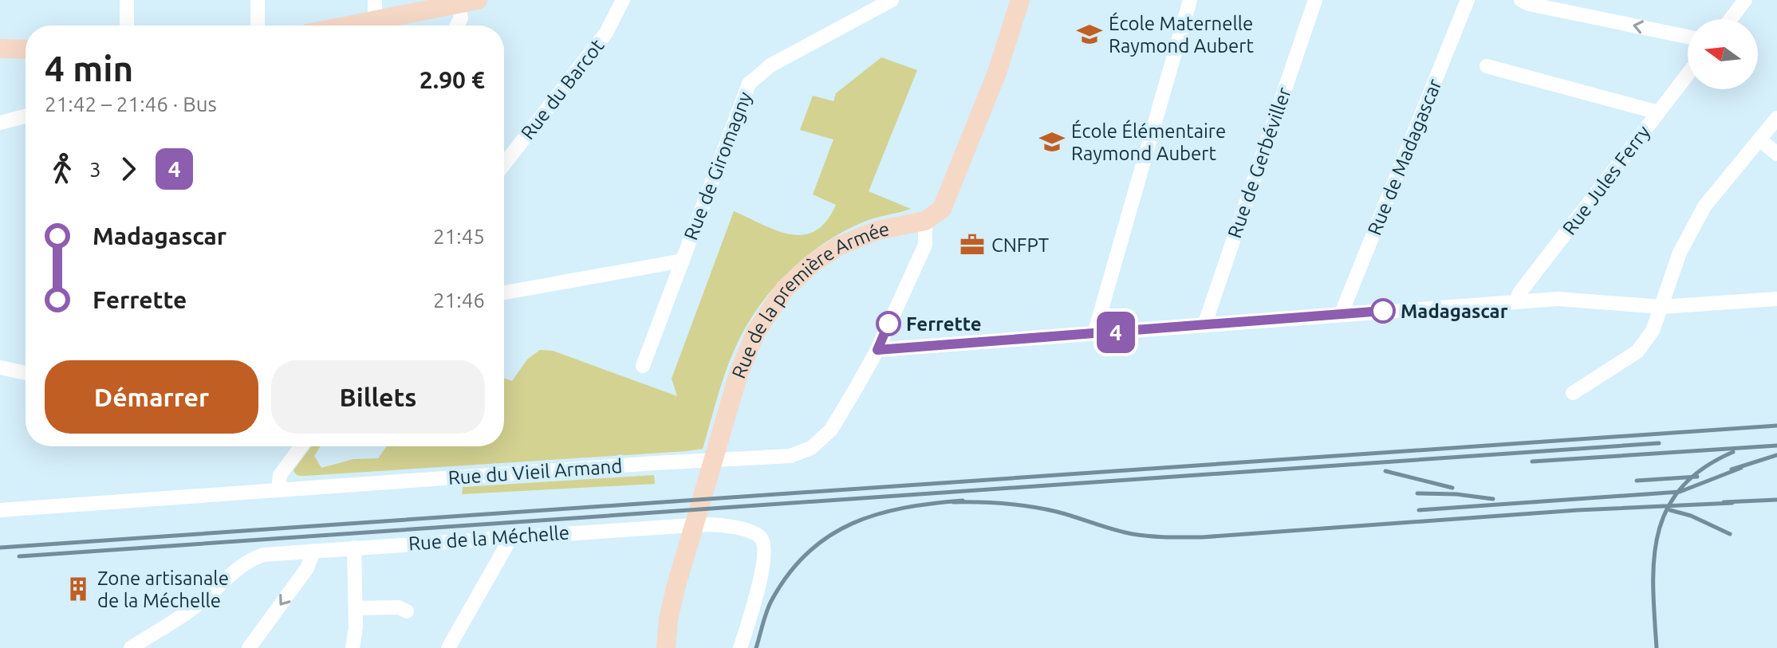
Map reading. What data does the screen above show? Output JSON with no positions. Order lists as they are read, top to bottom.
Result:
{
  "streets": {
    "main road": ["Rue de la première Armée"],
    "street": [
      "Rue du Barcot",
      "Rue de Madagascar",
      "Rue de Gerbéviller",
      "Rue de Giromagny",
      "Rue Jules Ferry",
      "Rue du Vieil Armand",
      "Rue de la Méchelle"
    ]
  },
  "crossings": [
    ["Rue de la première Armée", "Rue du Vieil Armand"]
  ],
  "places": {
    "school or university": ["École Maternelle Raymond Aubert", "École Élémentaire Raymond Aubert"],
    "office": ["CNFPT"],
    "other": ["Madagascar", "Ferrette"],
    "building": ["Zone artisanale de la Méchelle"]
  },
  "lines": ["bus line 4"],
  "north": "left",
  "page": {
    "on_map": "4",
    "heading": ["4 min", "21:42 – 21:46 · Bus", "2.90 €"],
    "legs": ["3", "4"],
    "list": [
      {
        "name": "Madagascar",
        "value": "21:45"
      },
      {
        "name": "Ferrette",
        "value": "21:46"
      }
    ],
    "buttons": ["Démarrer", "Billets"]
  }
}
